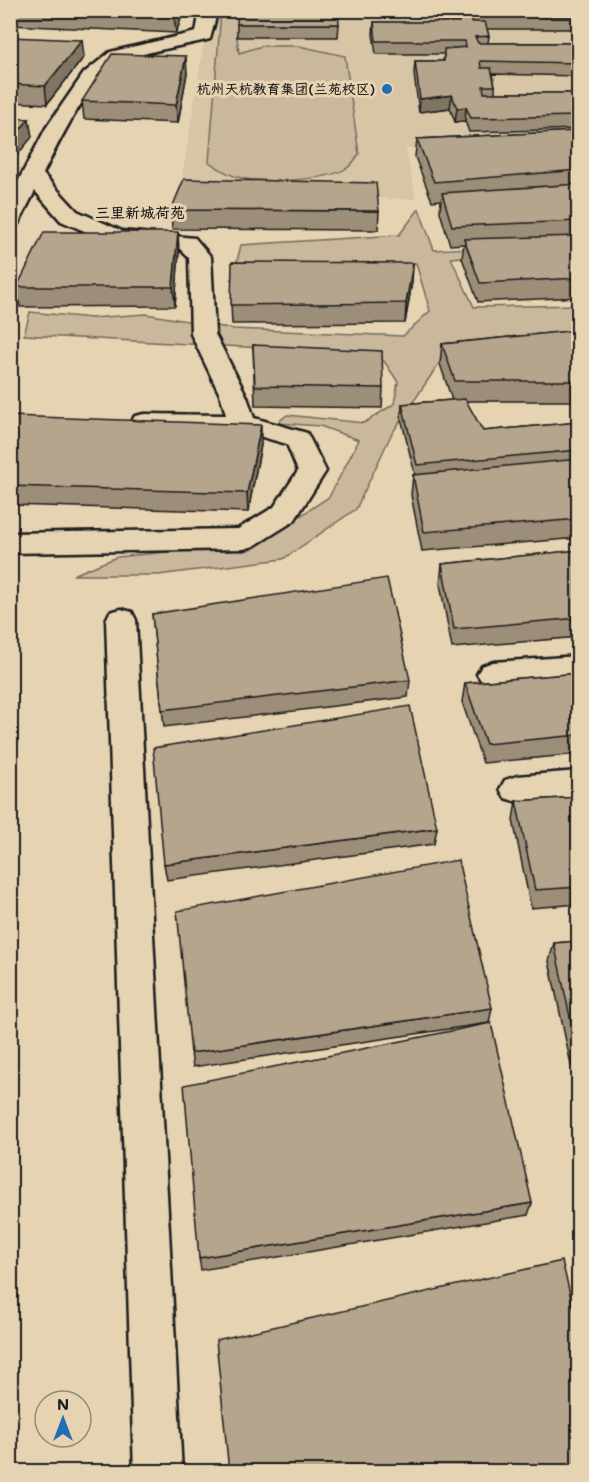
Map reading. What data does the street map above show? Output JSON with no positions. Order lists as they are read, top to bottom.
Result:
{
  "districts": ["三里新城荷苑"],
  "places": ["杭州天杭教育集团(兰苑校区)"],
  "north": "top"
}
